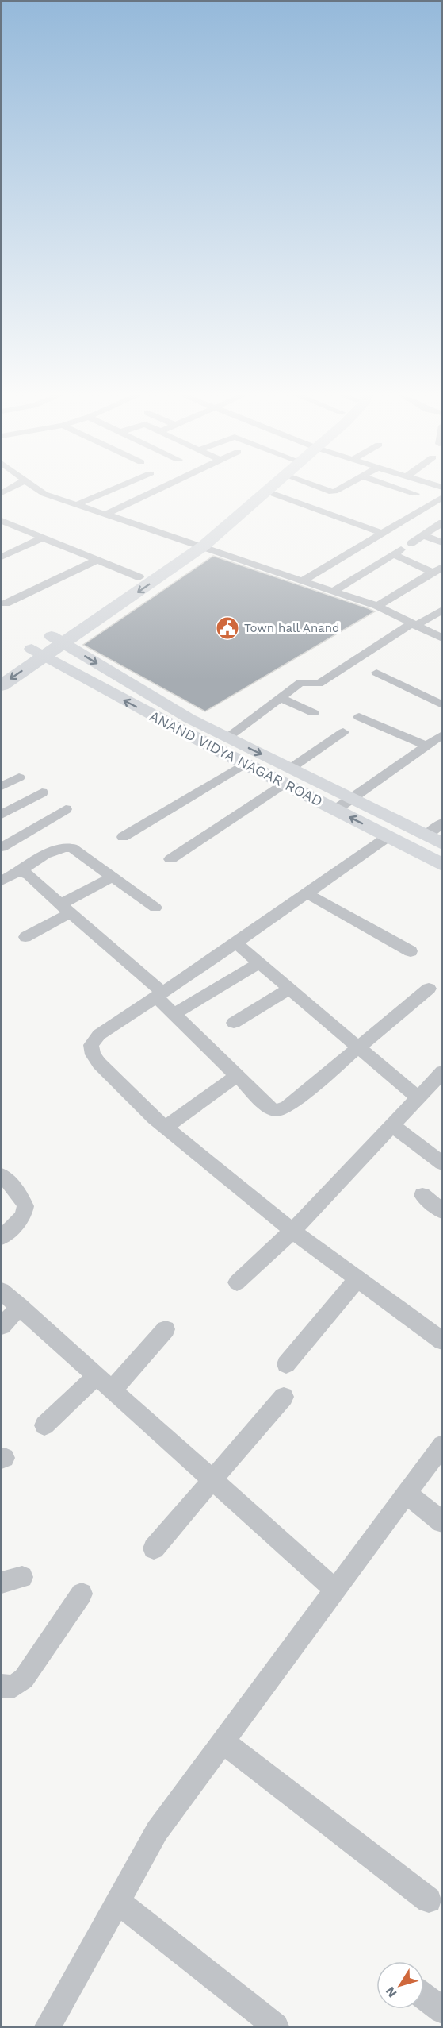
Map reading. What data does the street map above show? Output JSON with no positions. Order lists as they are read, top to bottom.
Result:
{
  "streets": {
    "main road": ["ANAND VIDYA NAGAR ROAD"]
  },
  "places": {
    "public building": ["Town hall Anand"]
  },
  "north": "bottom left"
}
